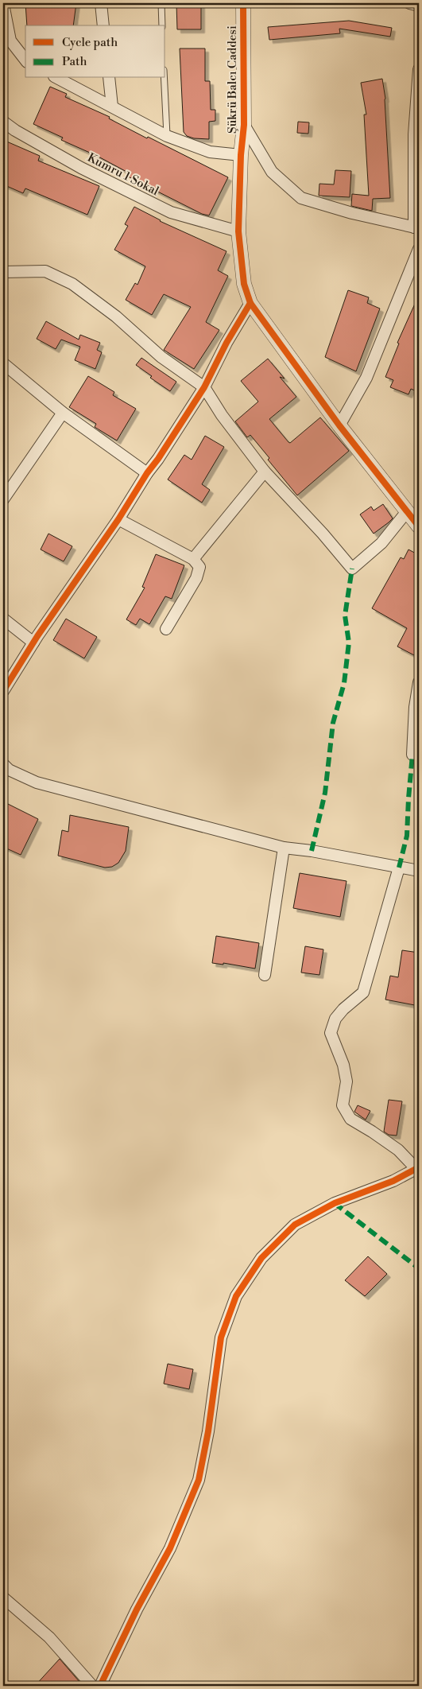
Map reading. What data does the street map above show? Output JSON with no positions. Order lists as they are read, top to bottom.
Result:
{
  "streets": {
    "street": ["Şükrü Balcı Caddesi", "Kumru 1 Sokal"]
  },
  "crossings": [
    ["Şükrü Balcı Caddesi", "Kumru 1 Sokal"]
  ],
  "legend": ["Cycle path", "Path"]
}
